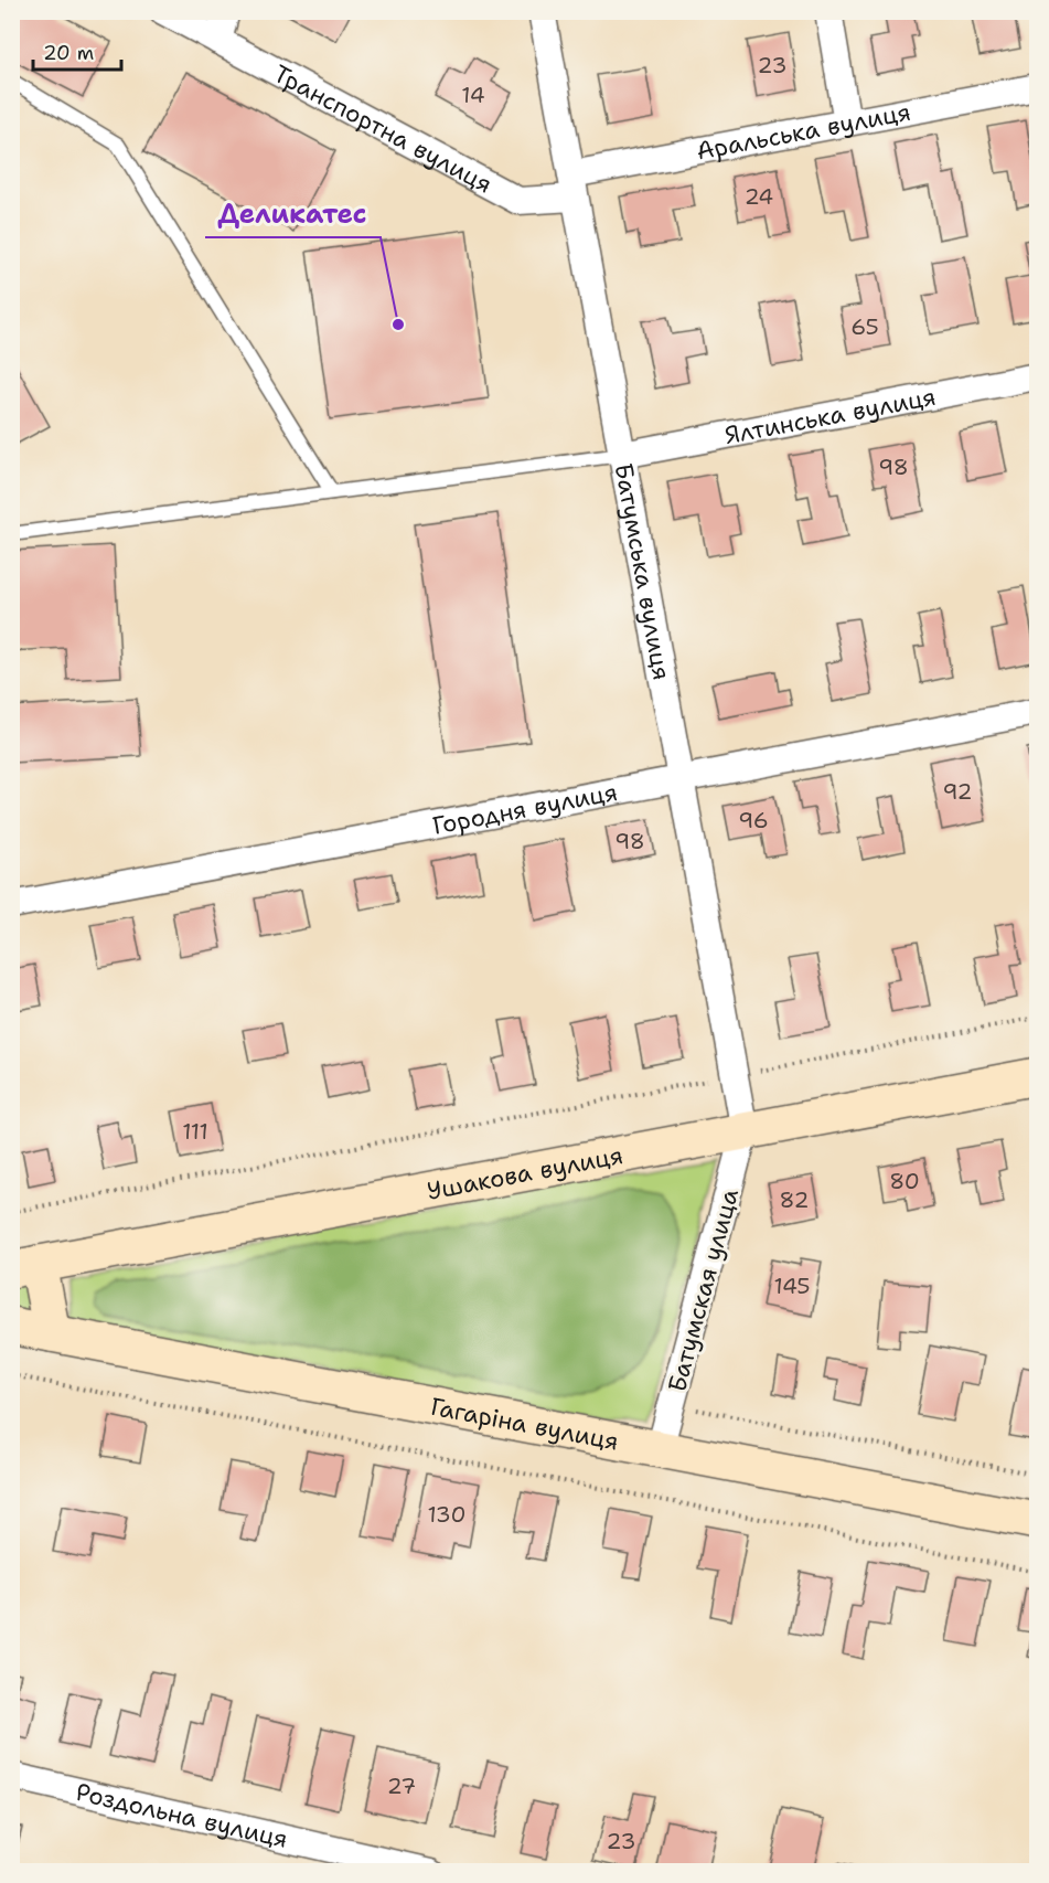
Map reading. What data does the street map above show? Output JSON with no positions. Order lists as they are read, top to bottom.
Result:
{
  "streets": {
    "street": [
      "Транспортна вулиця",
      "Аральська вулиця",
      "Ялтинська вулиця",
      "Батумська вулиця",
      "Городня вулиця",
      "Ушакова вулиця",
      "Батумская улица",
      "Гагаріна вулиця",
      "Роздольна вулиця"
    ]
  },
  "crossings": [
    ["Транспортна вулиця", "Аральська вулиця"],
    ["Транспортна вулиця", "Батумська вулиця"],
    ["Аральська вулиця", "Батумська вулиця"],
    ["Ялтинська вулиця", "Батумська вулиця"],
    ["Батумська вулиця", "Городня вулиця"],
    ["Батумська вулиця", "Ушакова вулиця"],
    ["Батумська вулиця", "Батумская улица"],
    ["Ушакова вулиця", "Батумская улица"],
    ["Батумская улица", "Гагаріна вулиця"]
  ],
  "places": ["Деликатес"],
  "house_numbers": [
    "23",
    "14",
    "24",
    "65",
    "98",
    "92",
    "96",
    "98",
    "111",
    "80",
    "82",
    "145",
    "130",
    "27",
    "23"
  ],
  "scale_bar": "20 m"
}
